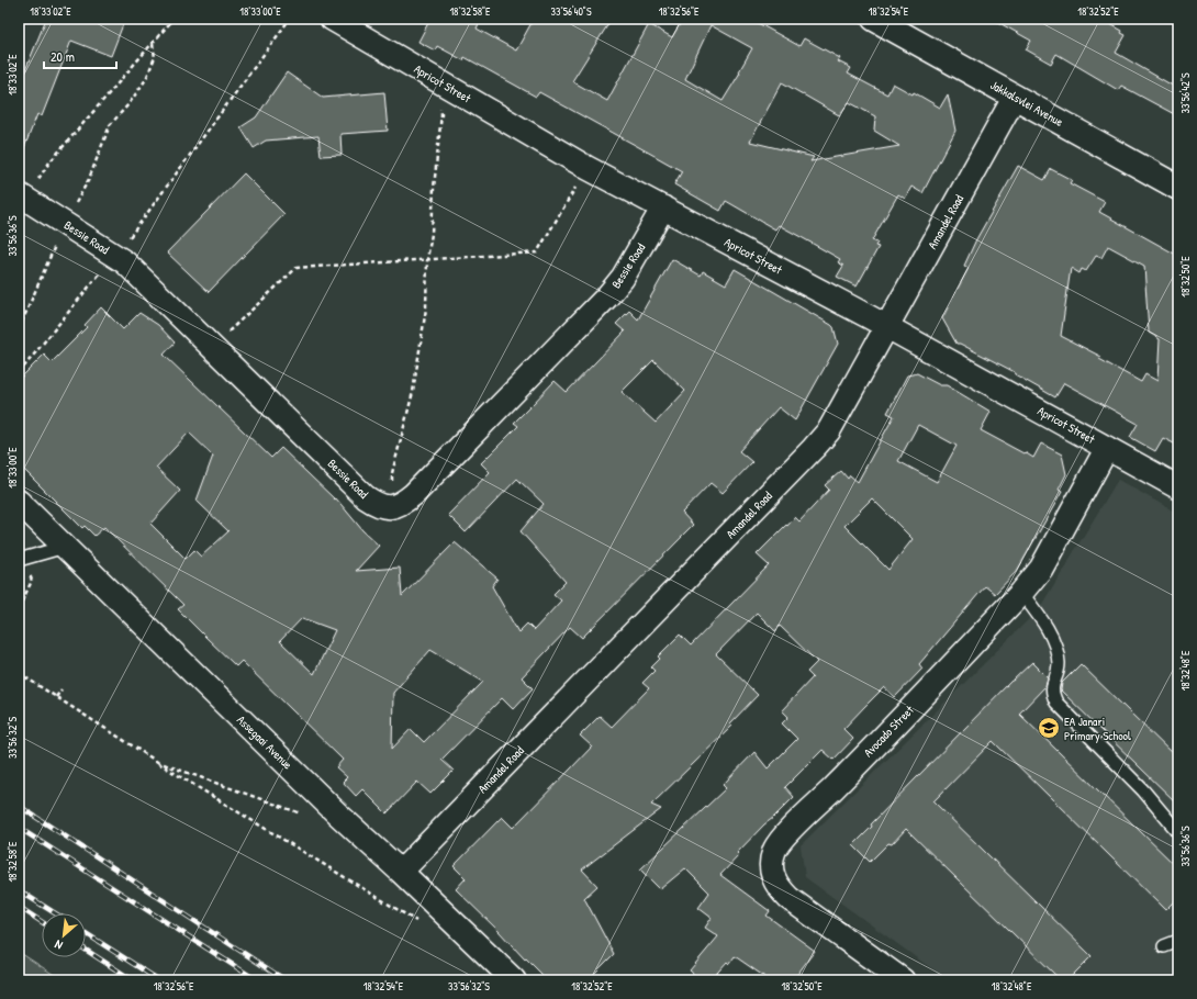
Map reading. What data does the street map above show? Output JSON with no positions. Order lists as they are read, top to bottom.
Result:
{
  "streets": {
    "street": [
      "Apricot Street",
      "Jakkalsvlei Avenue",
      "Amandel Road",
      "Bessie Road",
      "Avocado Street",
      "Assegaai Avenue"
    ]
  },
  "crossings": [
    ["Apricot Street", "Amandel Road"],
    ["Apricot Street", "Bessie Road"],
    ["Apricot Street", "Avocado Street"],
    ["Jakkalsvlei Avenue", "Amandel Road"],
    ["Amandel Road", "Assegaai Avenue"]
  ],
  "places": {
    "school or university": ["EA Janari Primary School"]
  },
  "scale_bar": "20 m",
  "north": "bottom left",
  "coordinates": [
    "18°33'02\"E",
    "18°33'00\"E",
    "18°32'58\"E",
    "33°56'40\"S",
    "18°32'56\"E",
    "18°32'54\"E",
    "18°32'52\"E",
    "33°56'42\"S",
    "33°56'36\"S",
    "18°32'50\"E",
    "18°32'48\"E",
    "33°56'32\"S"
  ]
}
